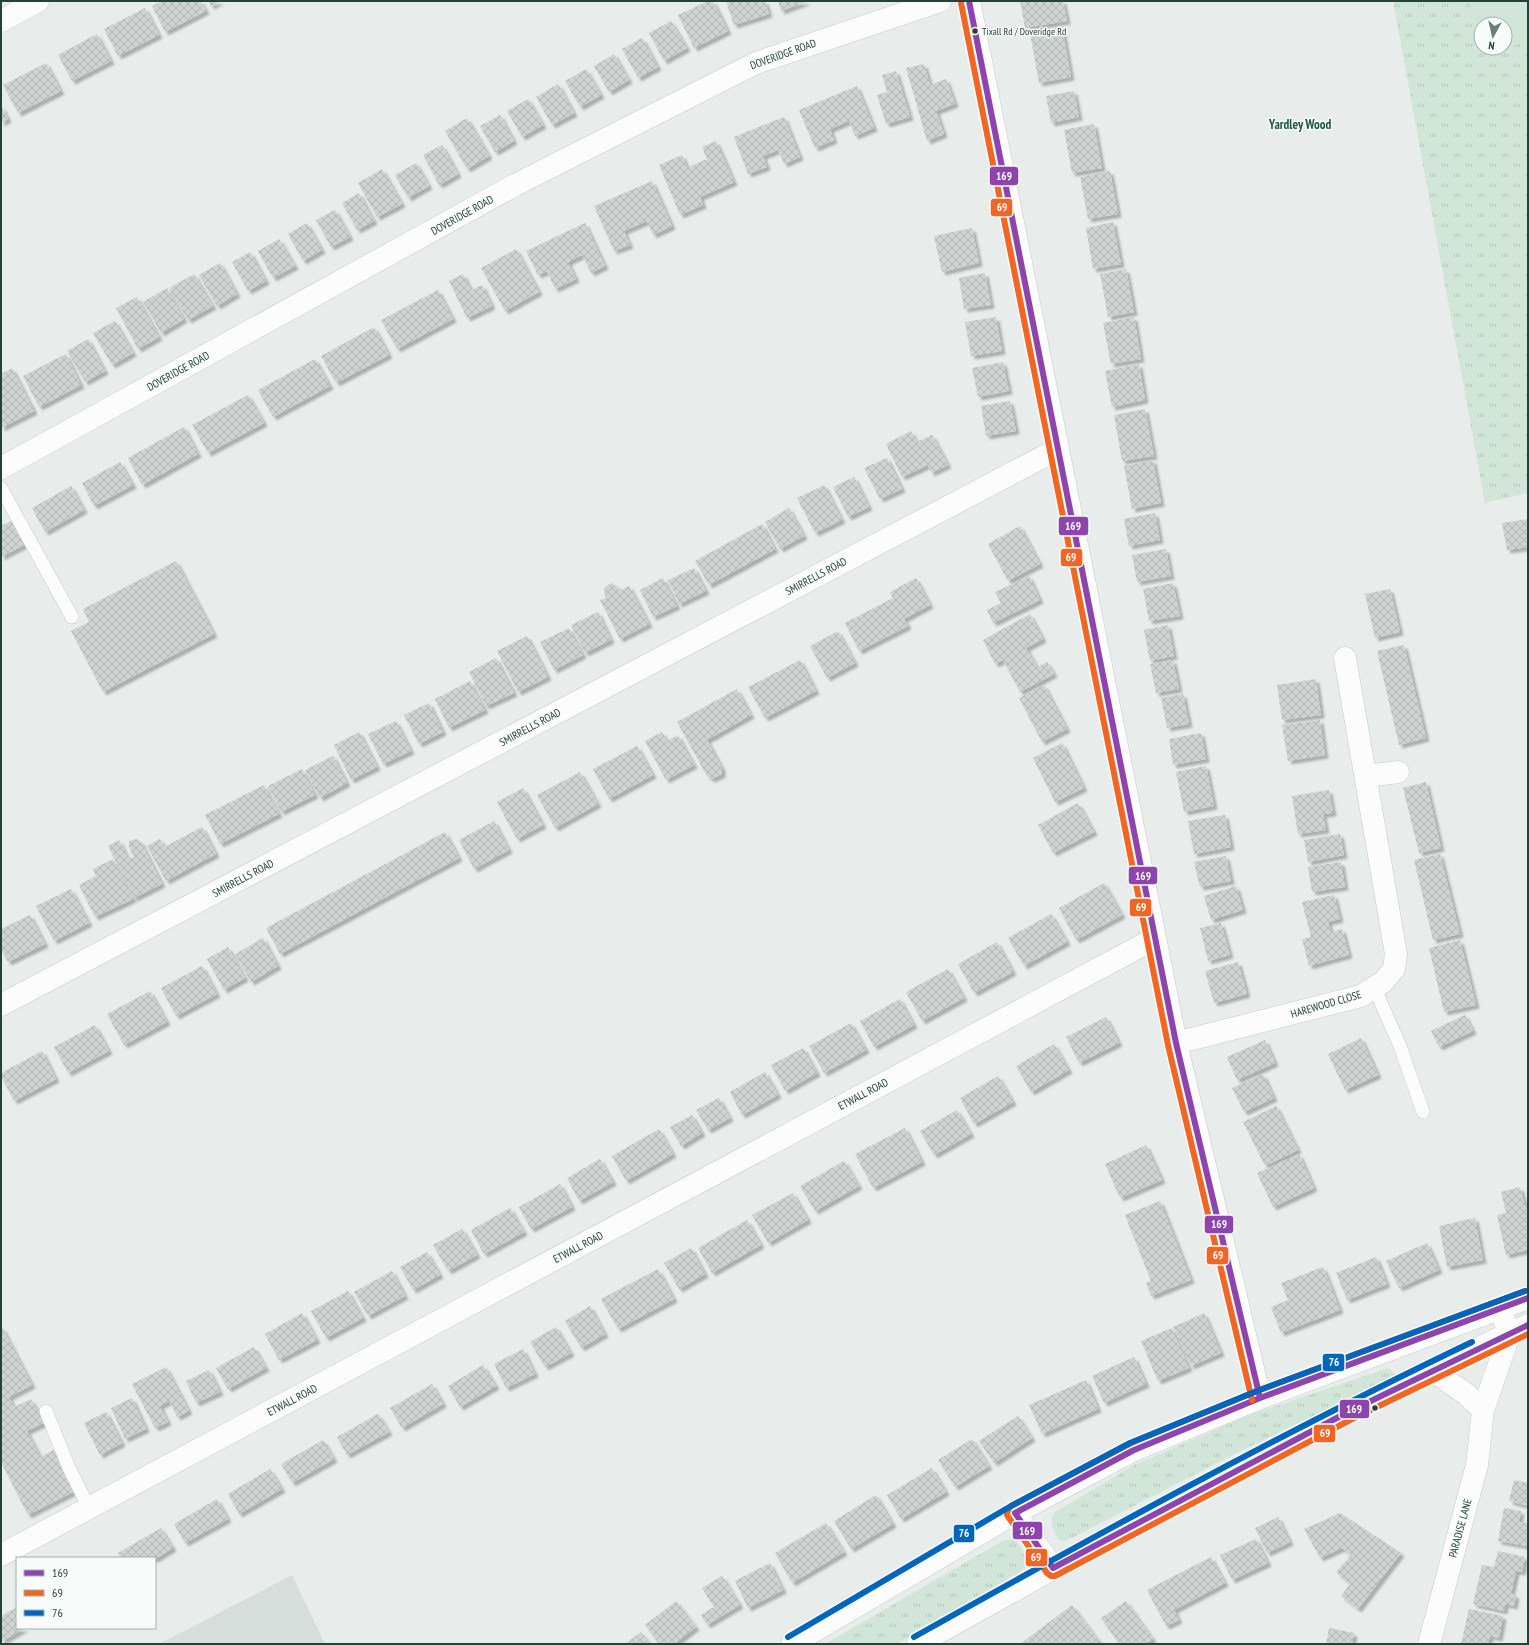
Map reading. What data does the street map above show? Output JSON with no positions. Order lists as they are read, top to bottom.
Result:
{
  "streets": {
    "street": [
      "DOVERIDGE ROAD",
      "SMIRRELLS ROAD",
      "HAREWOOD CLOSE",
      "ETWALL ROAD",
      "PARADISE LANE"
    ]
  },
  "districts": ["Yardley Wood"],
  "places": ["Tixall Rd / Doveridge Rd"],
  "lines": ["transit line 169", "transit line 69", "transit line 76"],
  "legend": ["169", "69", "76"],
  "north": "bottom"
}
